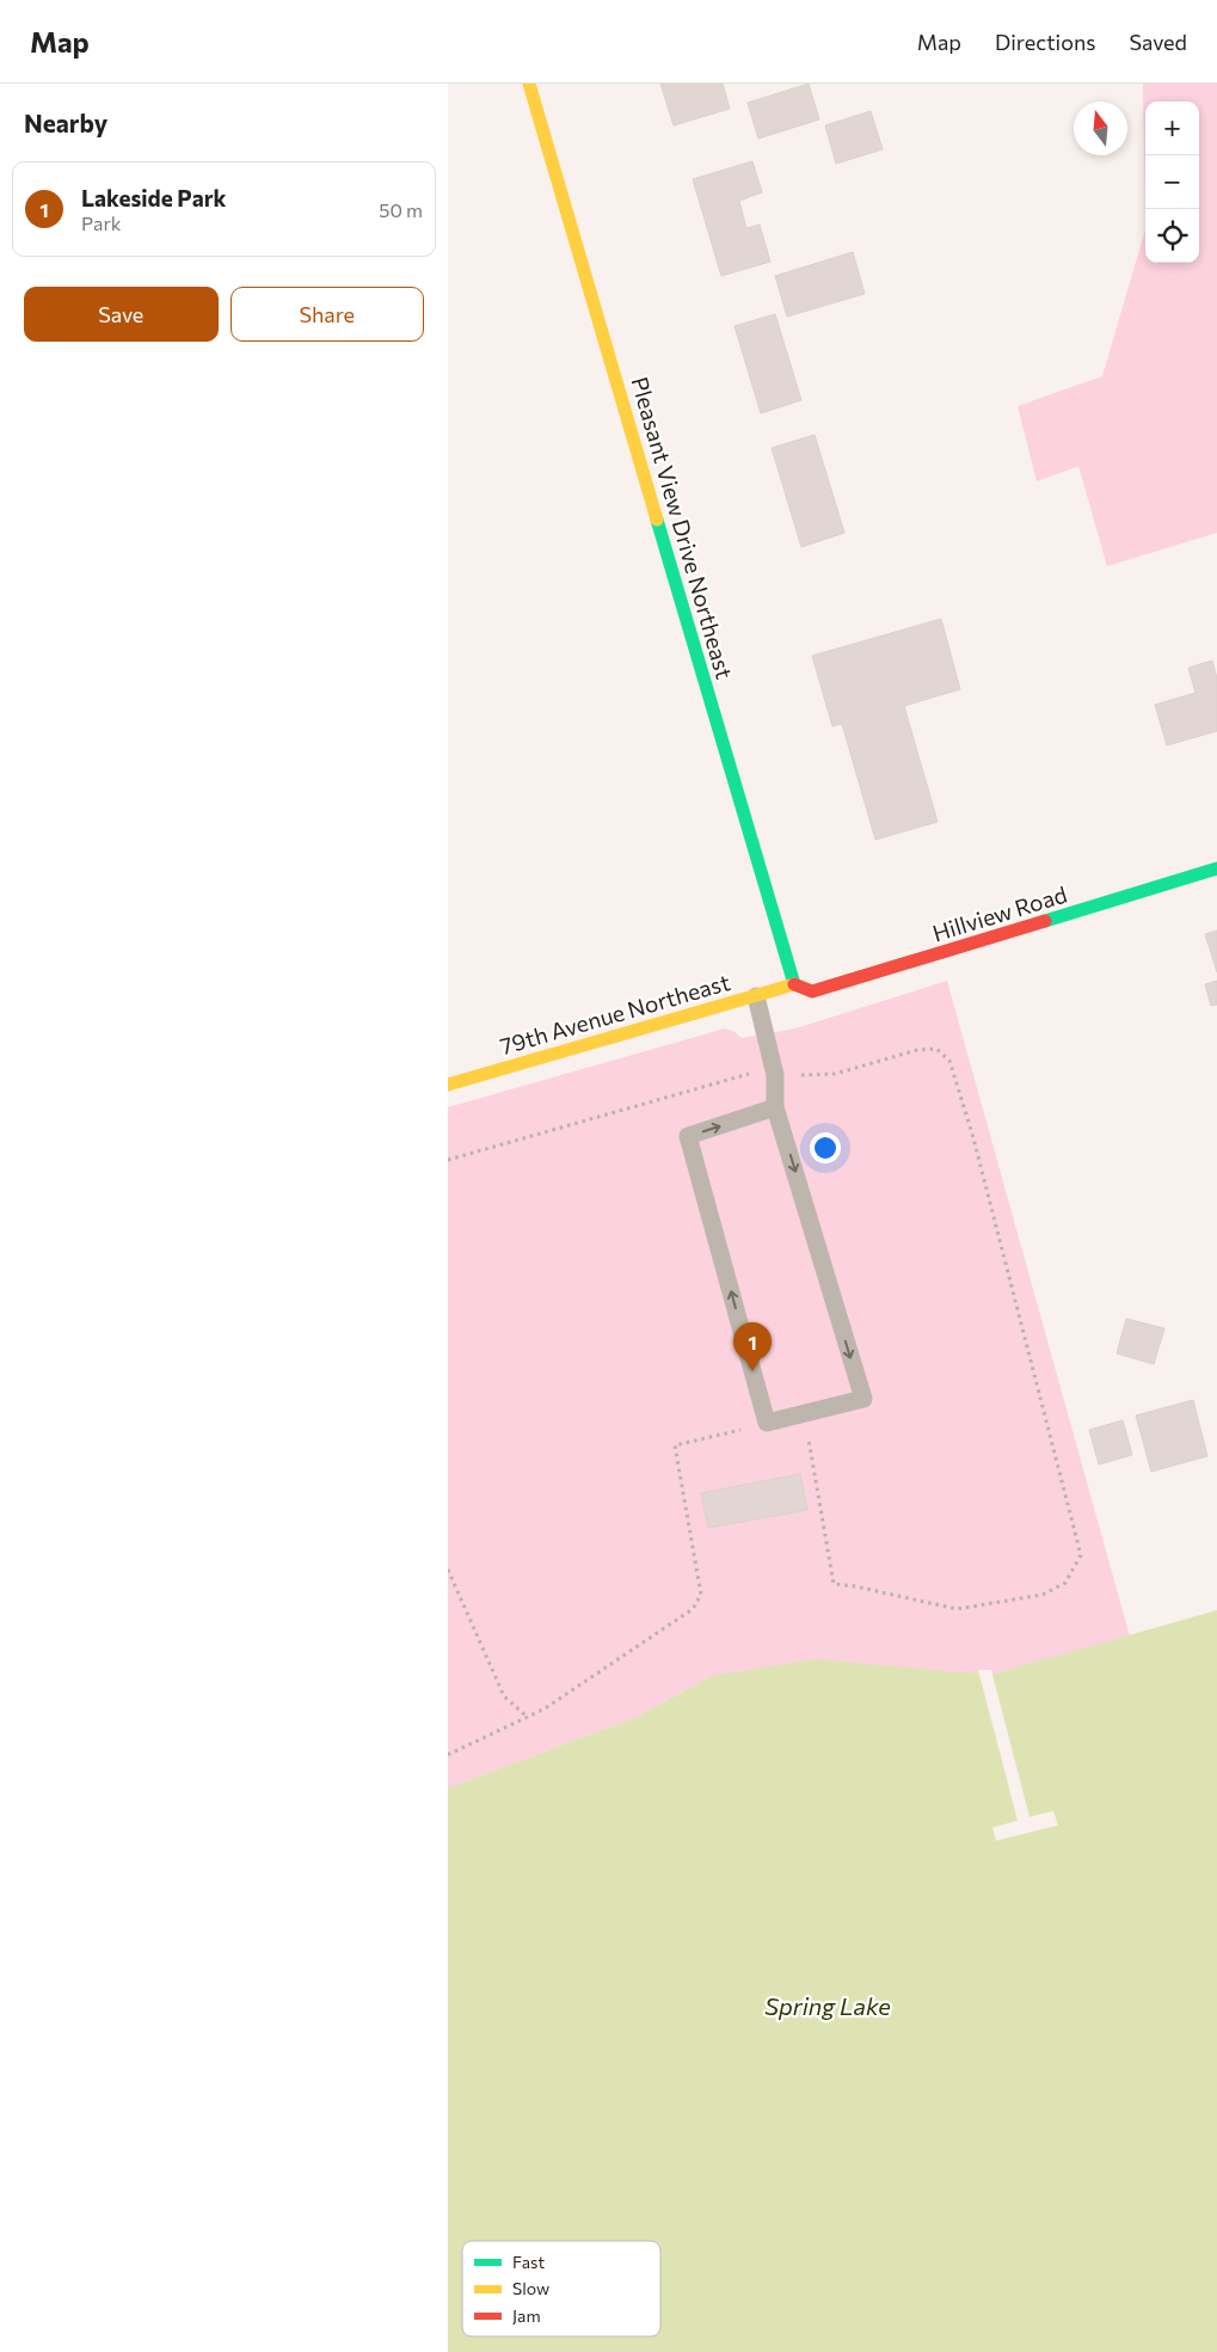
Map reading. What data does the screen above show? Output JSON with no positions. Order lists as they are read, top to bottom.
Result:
{
  "streets": {
    "street": ["Pleasant View Drive Northeast", "Hillview Road", "79th Avenue Northeast"]
  },
  "crossings": [
    ["Pleasant View Drive Northeast", "Hillview Road"],
    ["Pleasant View Drive Northeast", "79th Avenue Northeast"],
    ["Hillview Road", "79th Avenue Northeast"]
  ],
  "water": ["Spring Lake"],
  "legend": ["Fast", "Slow", "Jam"],
  "north": "top",
  "page": {
    "header": "Map",
    "nav": ["Map", "Directions", "Saved"],
    "heading": "Nearby",
    "map_buttons": ["+", "−"],
    "list": [
      {
        "mark": "1",
        "name": "Lakeside Park",
        "note": "Park",
        "value": "50 m"
      }
    ],
    "buttons": ["Save", "Share"],
    "pins": "1"
  }
}
